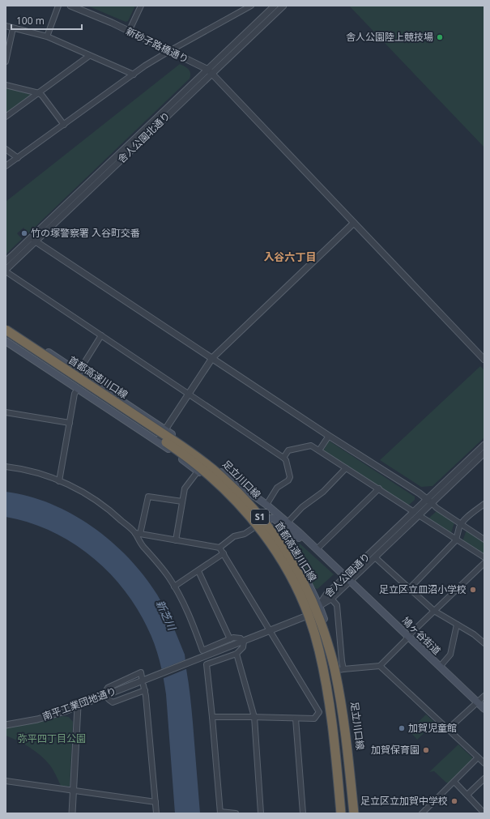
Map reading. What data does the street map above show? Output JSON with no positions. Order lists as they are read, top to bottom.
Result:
{
  "streets": {
    "highway": ["首都高速川口線", "S1"],
    "main road": ["足立川口線", "鳩ヶ谷街道"],
    "street": [
      "新砂子路橋通り",
      "舎人公園北通り",
      "舎人公園通り",
      "南平工業団地通り"
    ]
  },
  "crossings": [
    ["新砂子路橋通り", "舎人公園北通り"],
    ["足立川口線", "舎人公園通り"],
    ["足立川口線", "鳩ヶ谷街道"],
    ["舎人公園通り", "鳩ヶ谷街道"]
  ],
  "districts": ["入谷六丁目"],
  "water": ["新芝川"],
  "parks": ["弥平四丁目公園"],
  "places": [
    "舎人公園陸上競技場",
    "竹の塚警察署 入谷町交番",
    "足立区立皿沼小学校",
    "加賀児童館",
    "加賀保育園",
    "足立区立加賀中学校"
  ],
  "scale_bar": "100 m"
}
